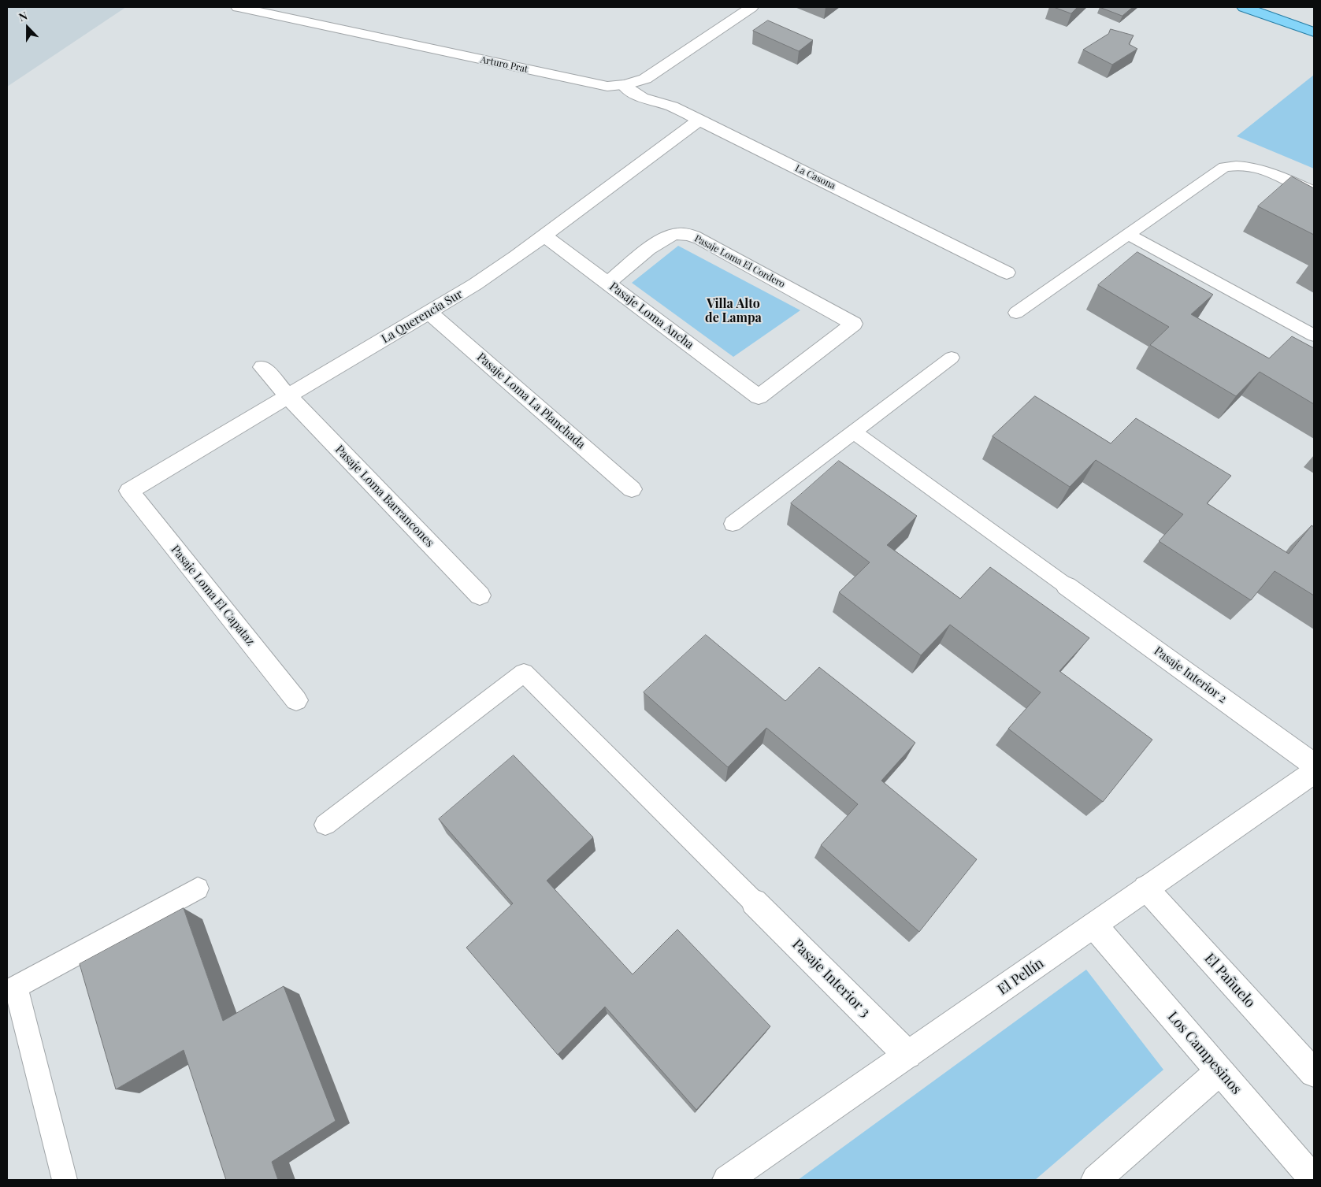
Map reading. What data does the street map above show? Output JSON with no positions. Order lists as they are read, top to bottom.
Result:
{
  "streets": {
    "street": [
      "Arturo Prat",
      "La Casona",
      "Pasaje Loma El Cordero",
      "Pasaje Loma Ancha",
      "La Querencia Sur",
      "Pasaje Loma La Planchada",
      "Pasaje Loma Barrancones",
      "Pasaje Loma El Capataz",
      "Pasaje Interior 2",
      "El Pellín",
      "Pasaje Interior 3",
      "El Pañuelo",
      "Los Campesinos"
    ]
  },
  "crossings": [
    ["Arturo Prat", "La Casona"],
    ["La Casona", "La Querencia Sur"],
    ["Pasaje Loma El Cordero", "Pasaje Loma Ancha"],
    ["Pasaje Loma Ancha", "La Querencia Sur"],
    ["La Querencia Sur", "Pasaje Loma La Planchada"],
    ["La Querencia Sur", "Pasaje Loma Barrancones"],
    ["La Querencia Sur", "Pasaje Loma El Capataz"],
    ["El Pellín", "Pasaje Interior 3"],
    ["El Pellín", "El Pañuelo"],
    ["El Pellín", "Los Campesinos"]
  ],
  "districts": ["Villa Alto de Lampa"],
  "north": "top"
}
